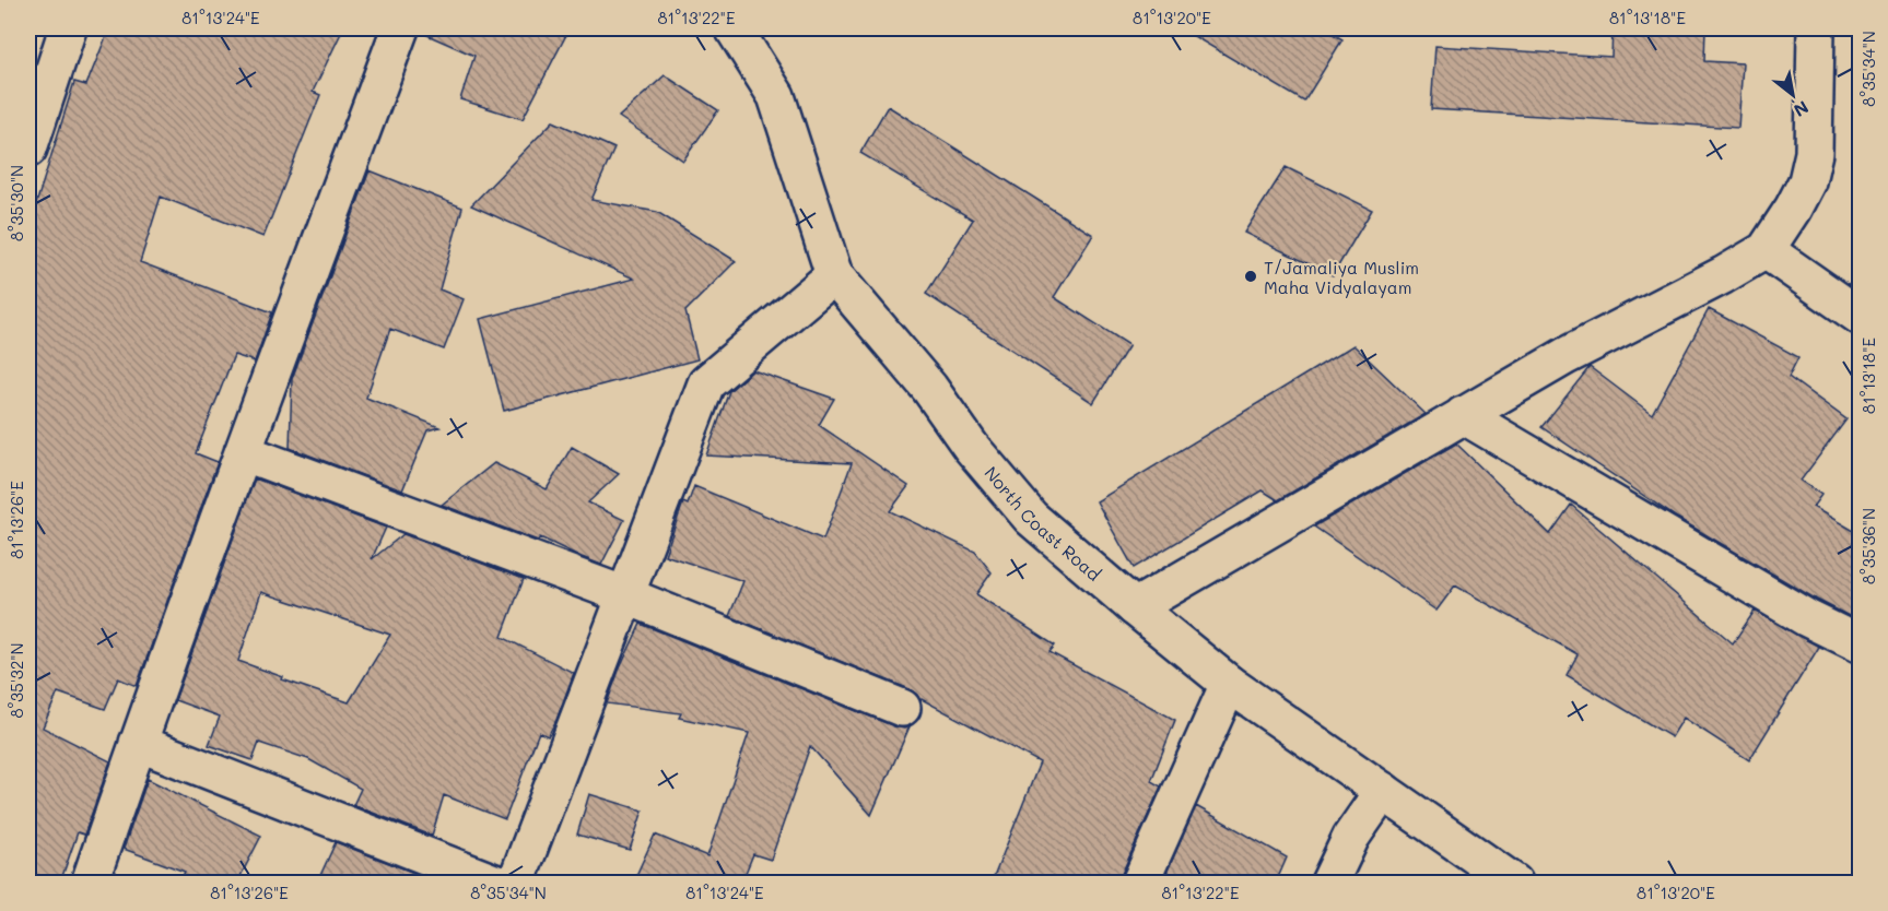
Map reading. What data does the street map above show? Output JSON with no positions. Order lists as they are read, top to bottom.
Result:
{
  "streets": {
    "street": ["North Coast Road"]
  },
  "places": ["T/Jamaliya Muslim Maha Vidyalayam"],
  "north": "bottom right",
  "coordinates": [
    "81°13'24\"E",
    "81°13'22\"E",
    "81°13'20\"E",
    "81°13'18\"E",
    "8°35'34\"N",
    "8°35'30\"N",
    "81°13'26\"E",
    "8°35'36\"N",
    "8°35'32\"N"
  ]
}
